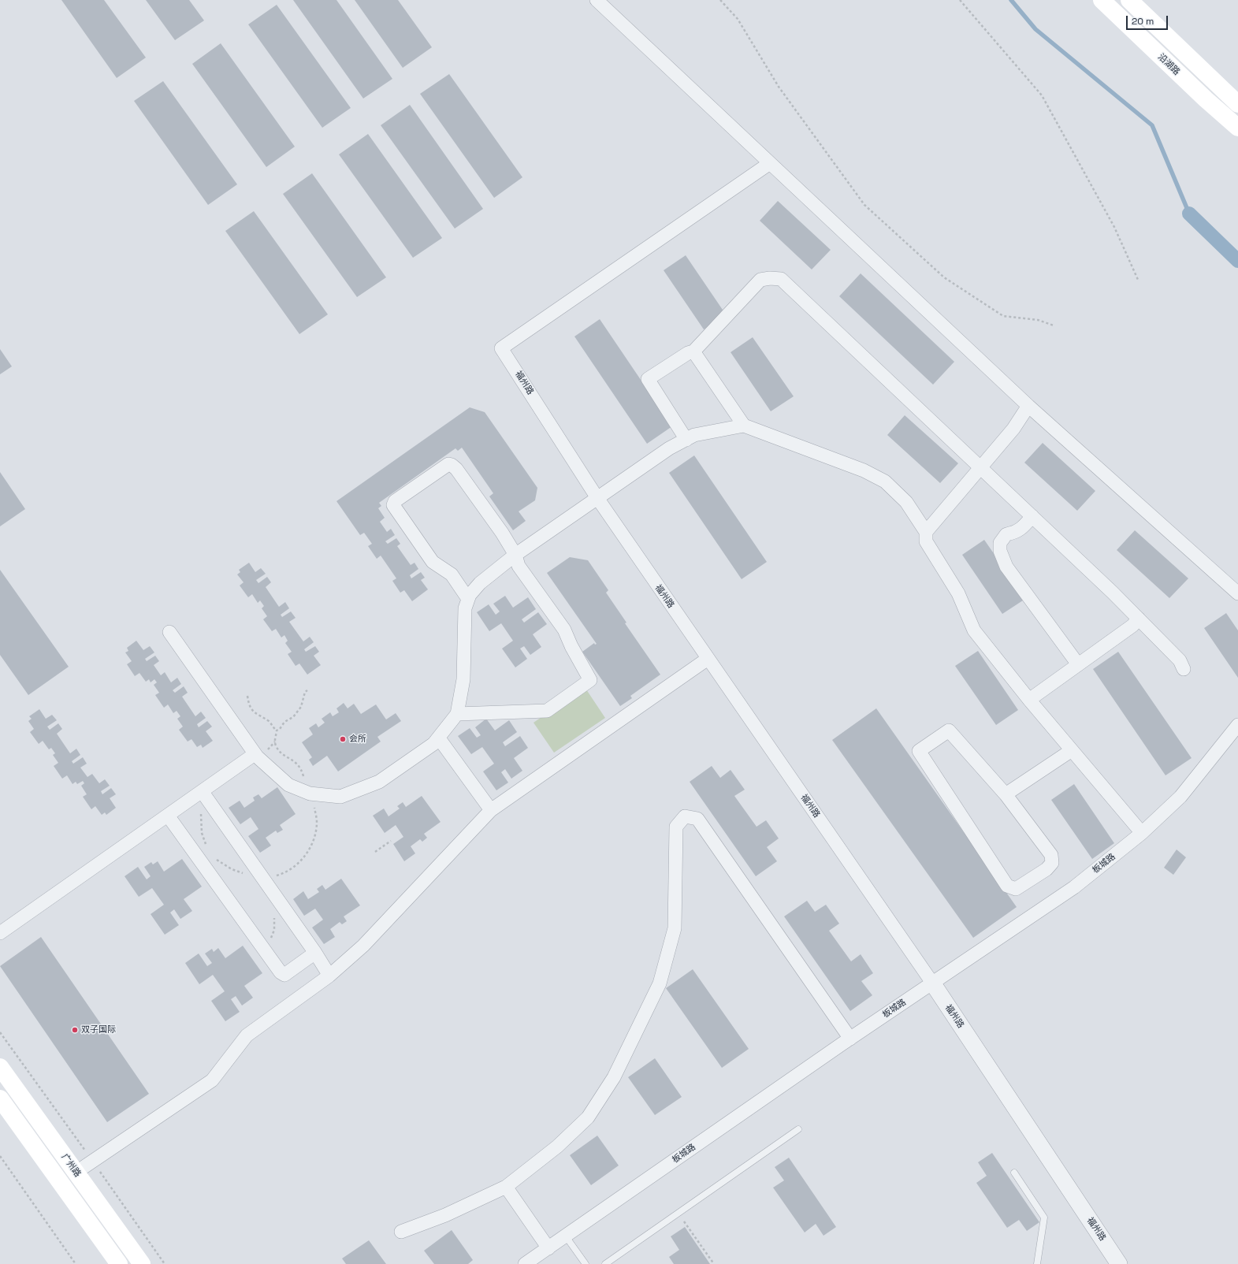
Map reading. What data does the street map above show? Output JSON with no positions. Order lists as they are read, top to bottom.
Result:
{
  "streets": {
    "main road": ["沿湖路", "广州路"],
    "street": ["福州路", "板城路"]
  },
  "crossings": [
    ["福州路", "板城路"]
  ],
  "places": ["会所", "双子国际"],
  "scale_bar": "20 m"
}
